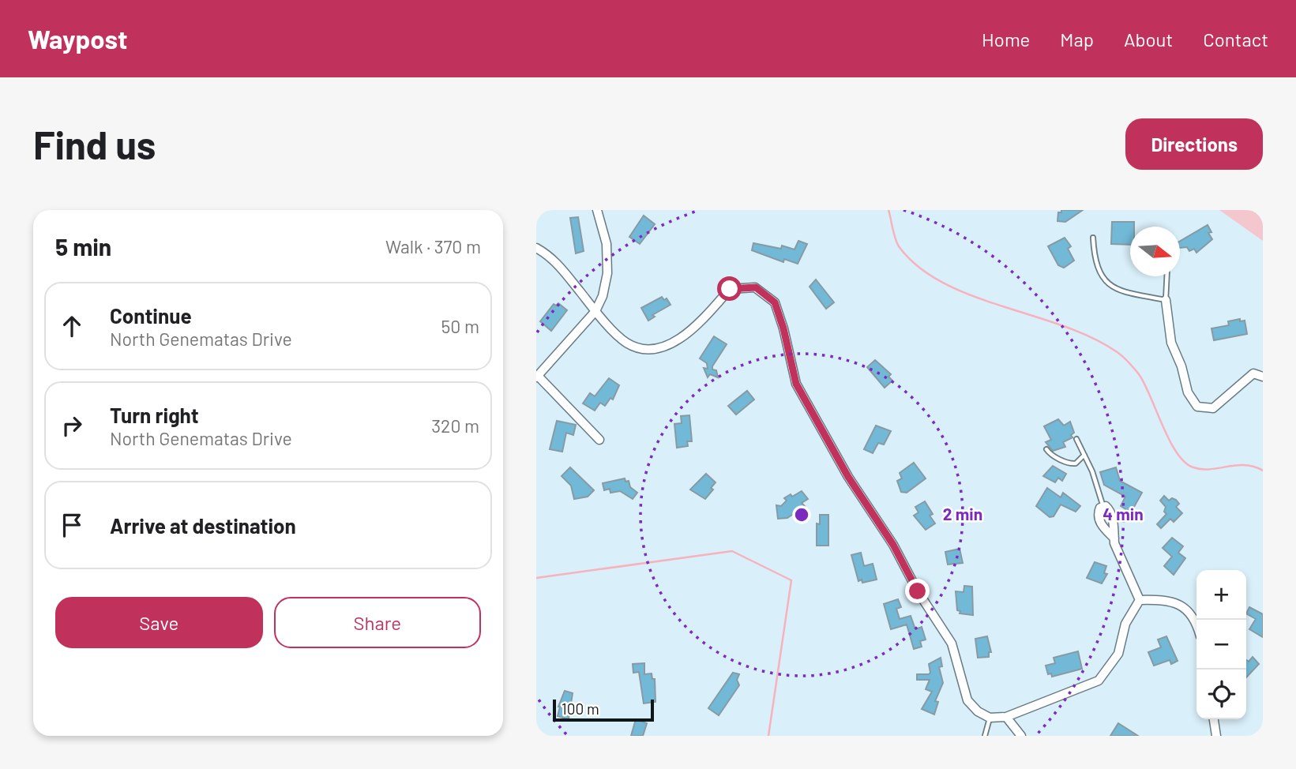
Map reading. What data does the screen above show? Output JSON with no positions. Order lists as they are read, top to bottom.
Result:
{
  "scale_bar": "100 m",
  "north": "right",
  "page": {
    "header": "Waypost",
    "nav": [
      "Home",
      "Map",
      "About",
      "Contact"
    ],
    "buttons": [
      "Directions",
      ["Save", "Share"]
    ],
    "title": "Find us",
    "heading": ["5 min", "Walk · 370 m"],
    "list": [
      ["Continue", "North Genematas Drive", "50 m"],
      ["Turn right", "North Genematas Drive", "320 m"],
      "Arrive at destination"
    ],
    "map_buttons": ["+", "−"],
    "scale": "100 m"
  },
  "rings": ["2 min", "4 min"]
}
